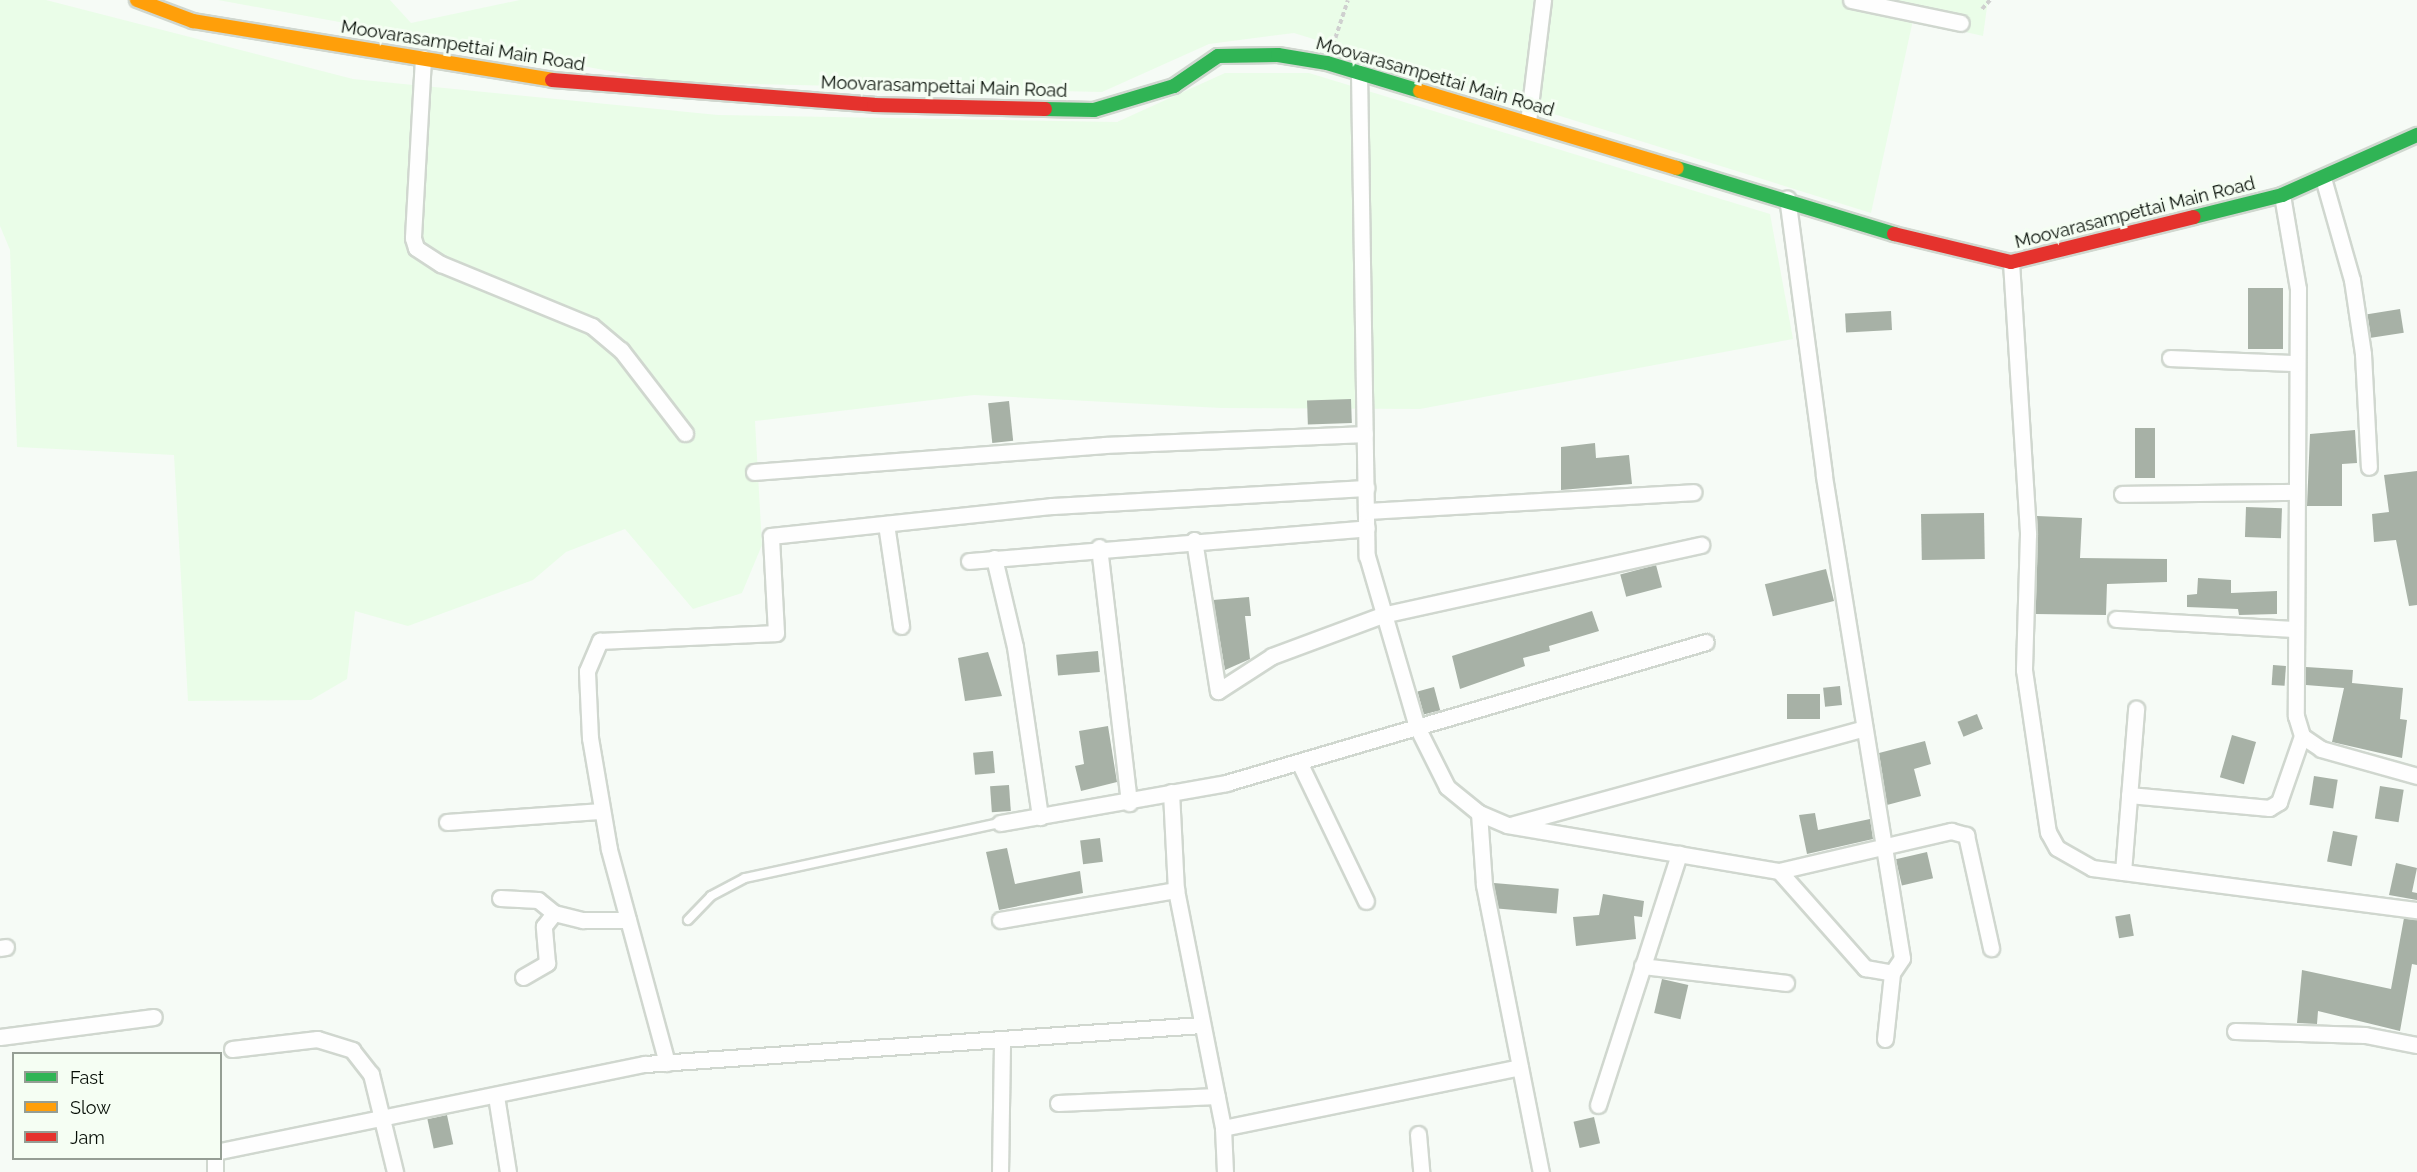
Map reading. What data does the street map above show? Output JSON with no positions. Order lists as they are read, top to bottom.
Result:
{
  "streets": {
    "street": ["Moovarasampettai Main Road"]
  },
  "legend": ["Fast", "Slow", "Jam"]
}
